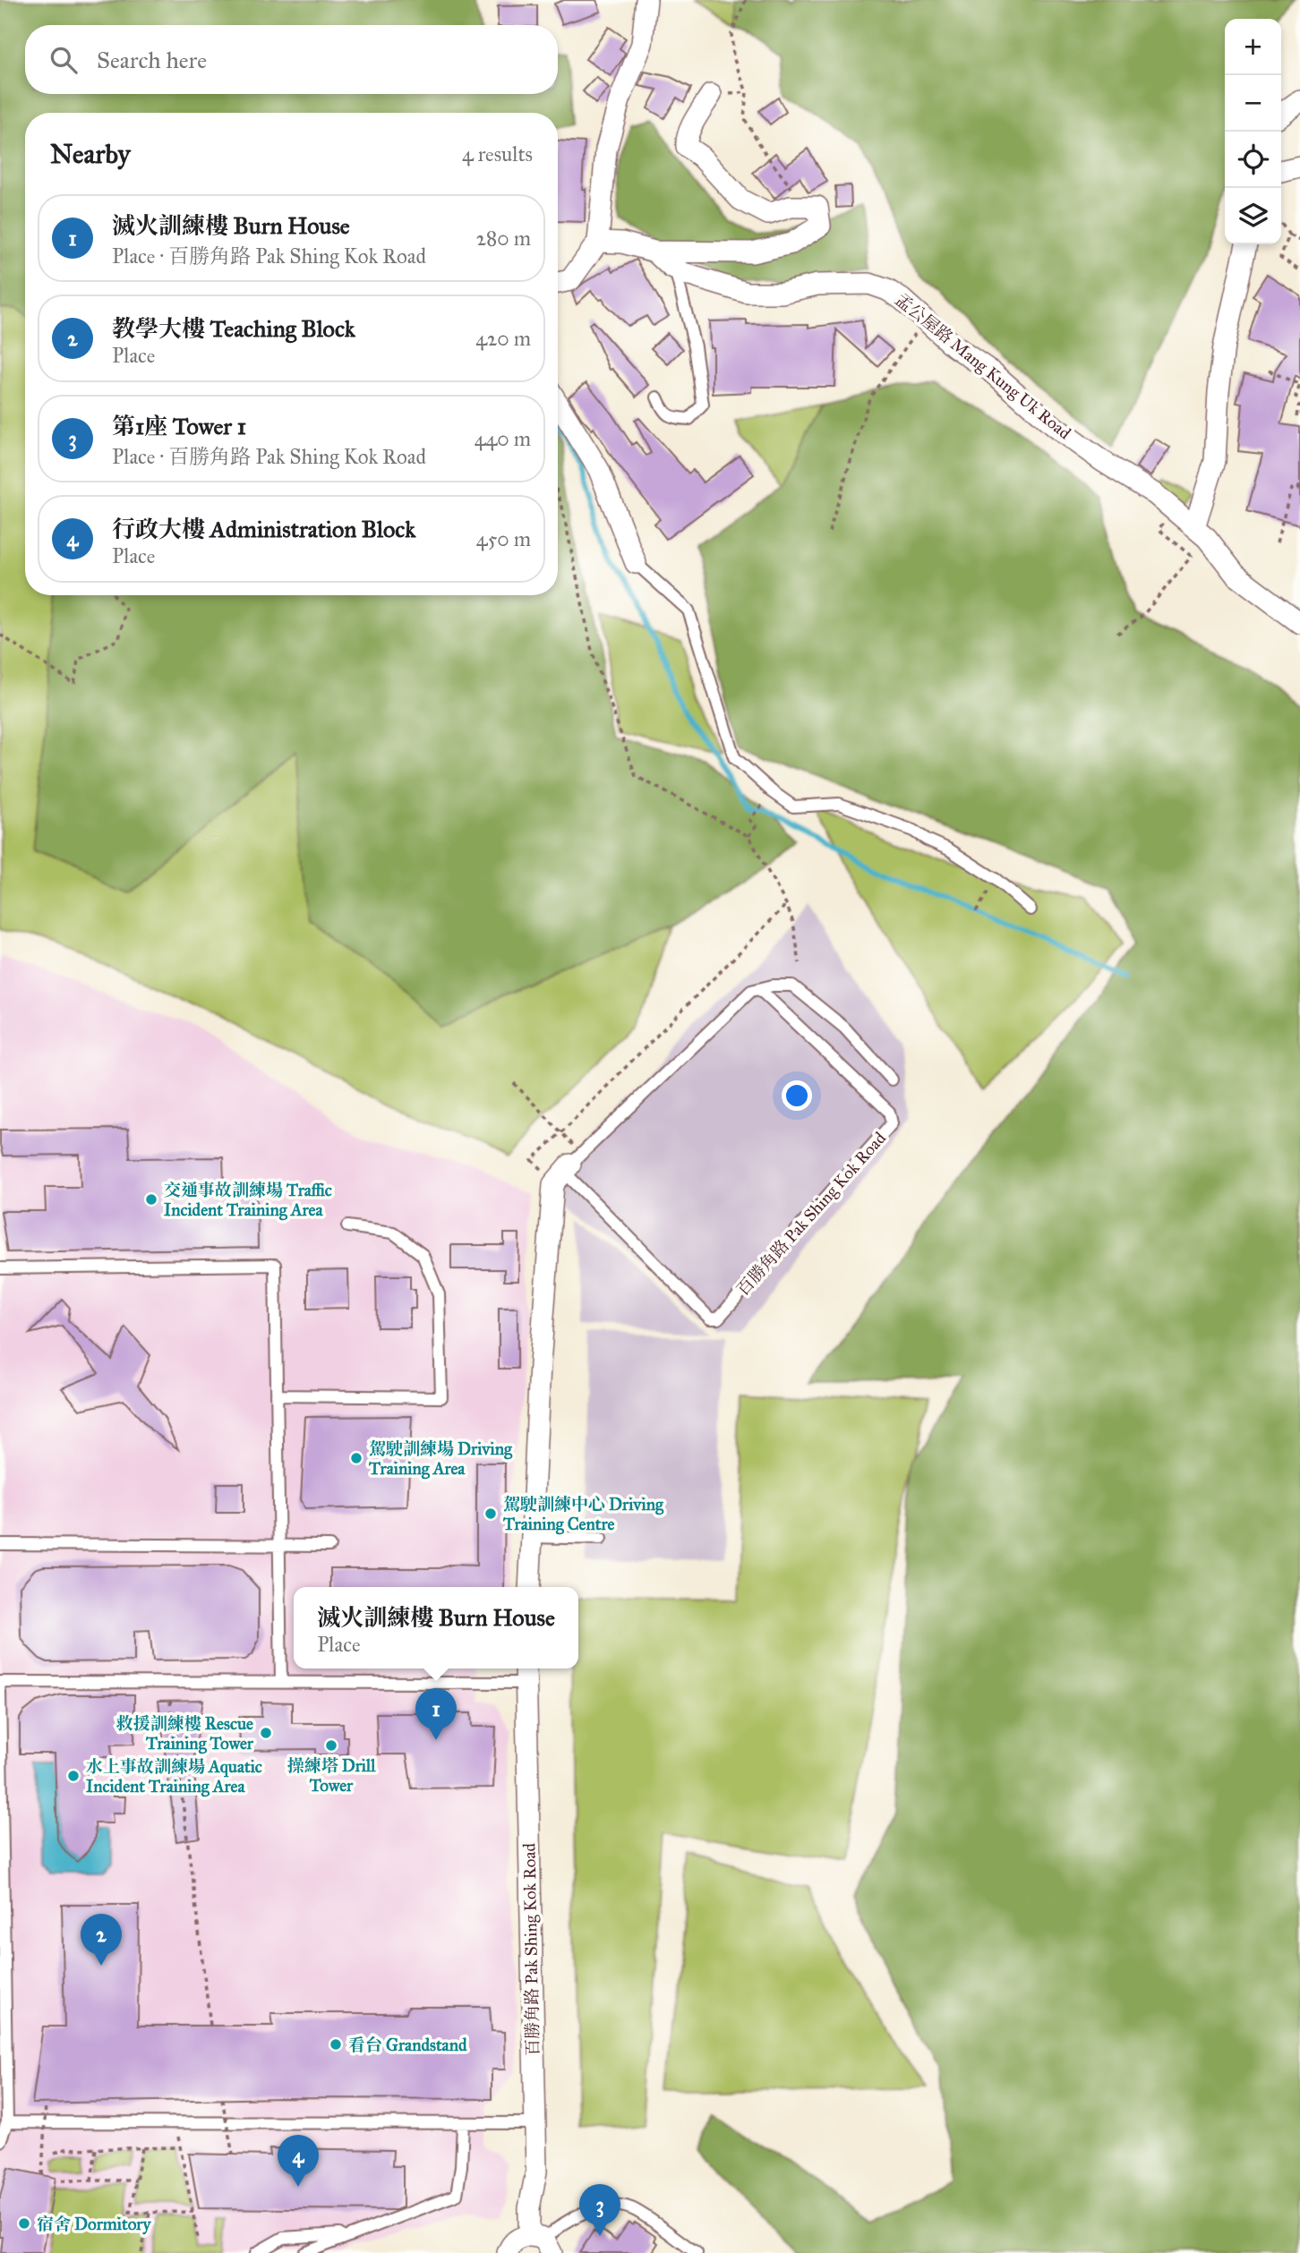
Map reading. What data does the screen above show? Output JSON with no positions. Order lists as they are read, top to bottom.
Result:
{
  "streets": {
    "street": ["孟公屋路 Mang Kung Uk Road", "百勝角路 Pak Shing Kok Road"]
  },
  "places": [
    "交通事故訓練場 Traffic Incident Training Area",
    "駕駛訓練場 Driving Training Area",
    "駕駛訓練中心 Driving Training Centre",
    "救援訓練樓 Rescue Training Tower",
    "操練塔 Drill Tower",
    "水上事故訓練場 Aquatic Incident Training Area",
    "看台 Grandstand",
    "宿舍 Dormitory"
  ],
  "page": {
    "map_buttons": ["+", "−"],
    "search": "Search here",
    "heading": ["Nearby", "4 results"],
    "list": [
      {
        "mark": "1",
        "name": "滅火訓練樓 Burn House",
        "note": "Place · 百勝角路 Pak Shing Kok Road",
        "value": "280 m"
      },
      {
        "mark": "2",
        "name": "教學大樓 Teaching Block",
        "note": "Place",
        "value": "420 m"
      },
      {
        "mark": "3",
        "name": "第1座 Tower 1",
        "note": "Place · 百勝角路 Pak Shing Kok Road",
        "value": "440 m"
      },
      {
        "mark": "4",
        "name": "行政大樓 Administration Block",
        "note": "Place",
        "value": "450 m"
      }
    ],
    "popup": ["滅火訓練樓 Burn House", "Place"],
    "pins": [
      "1",
      "2",
      "4",
      "3"
    ]
  }
}
